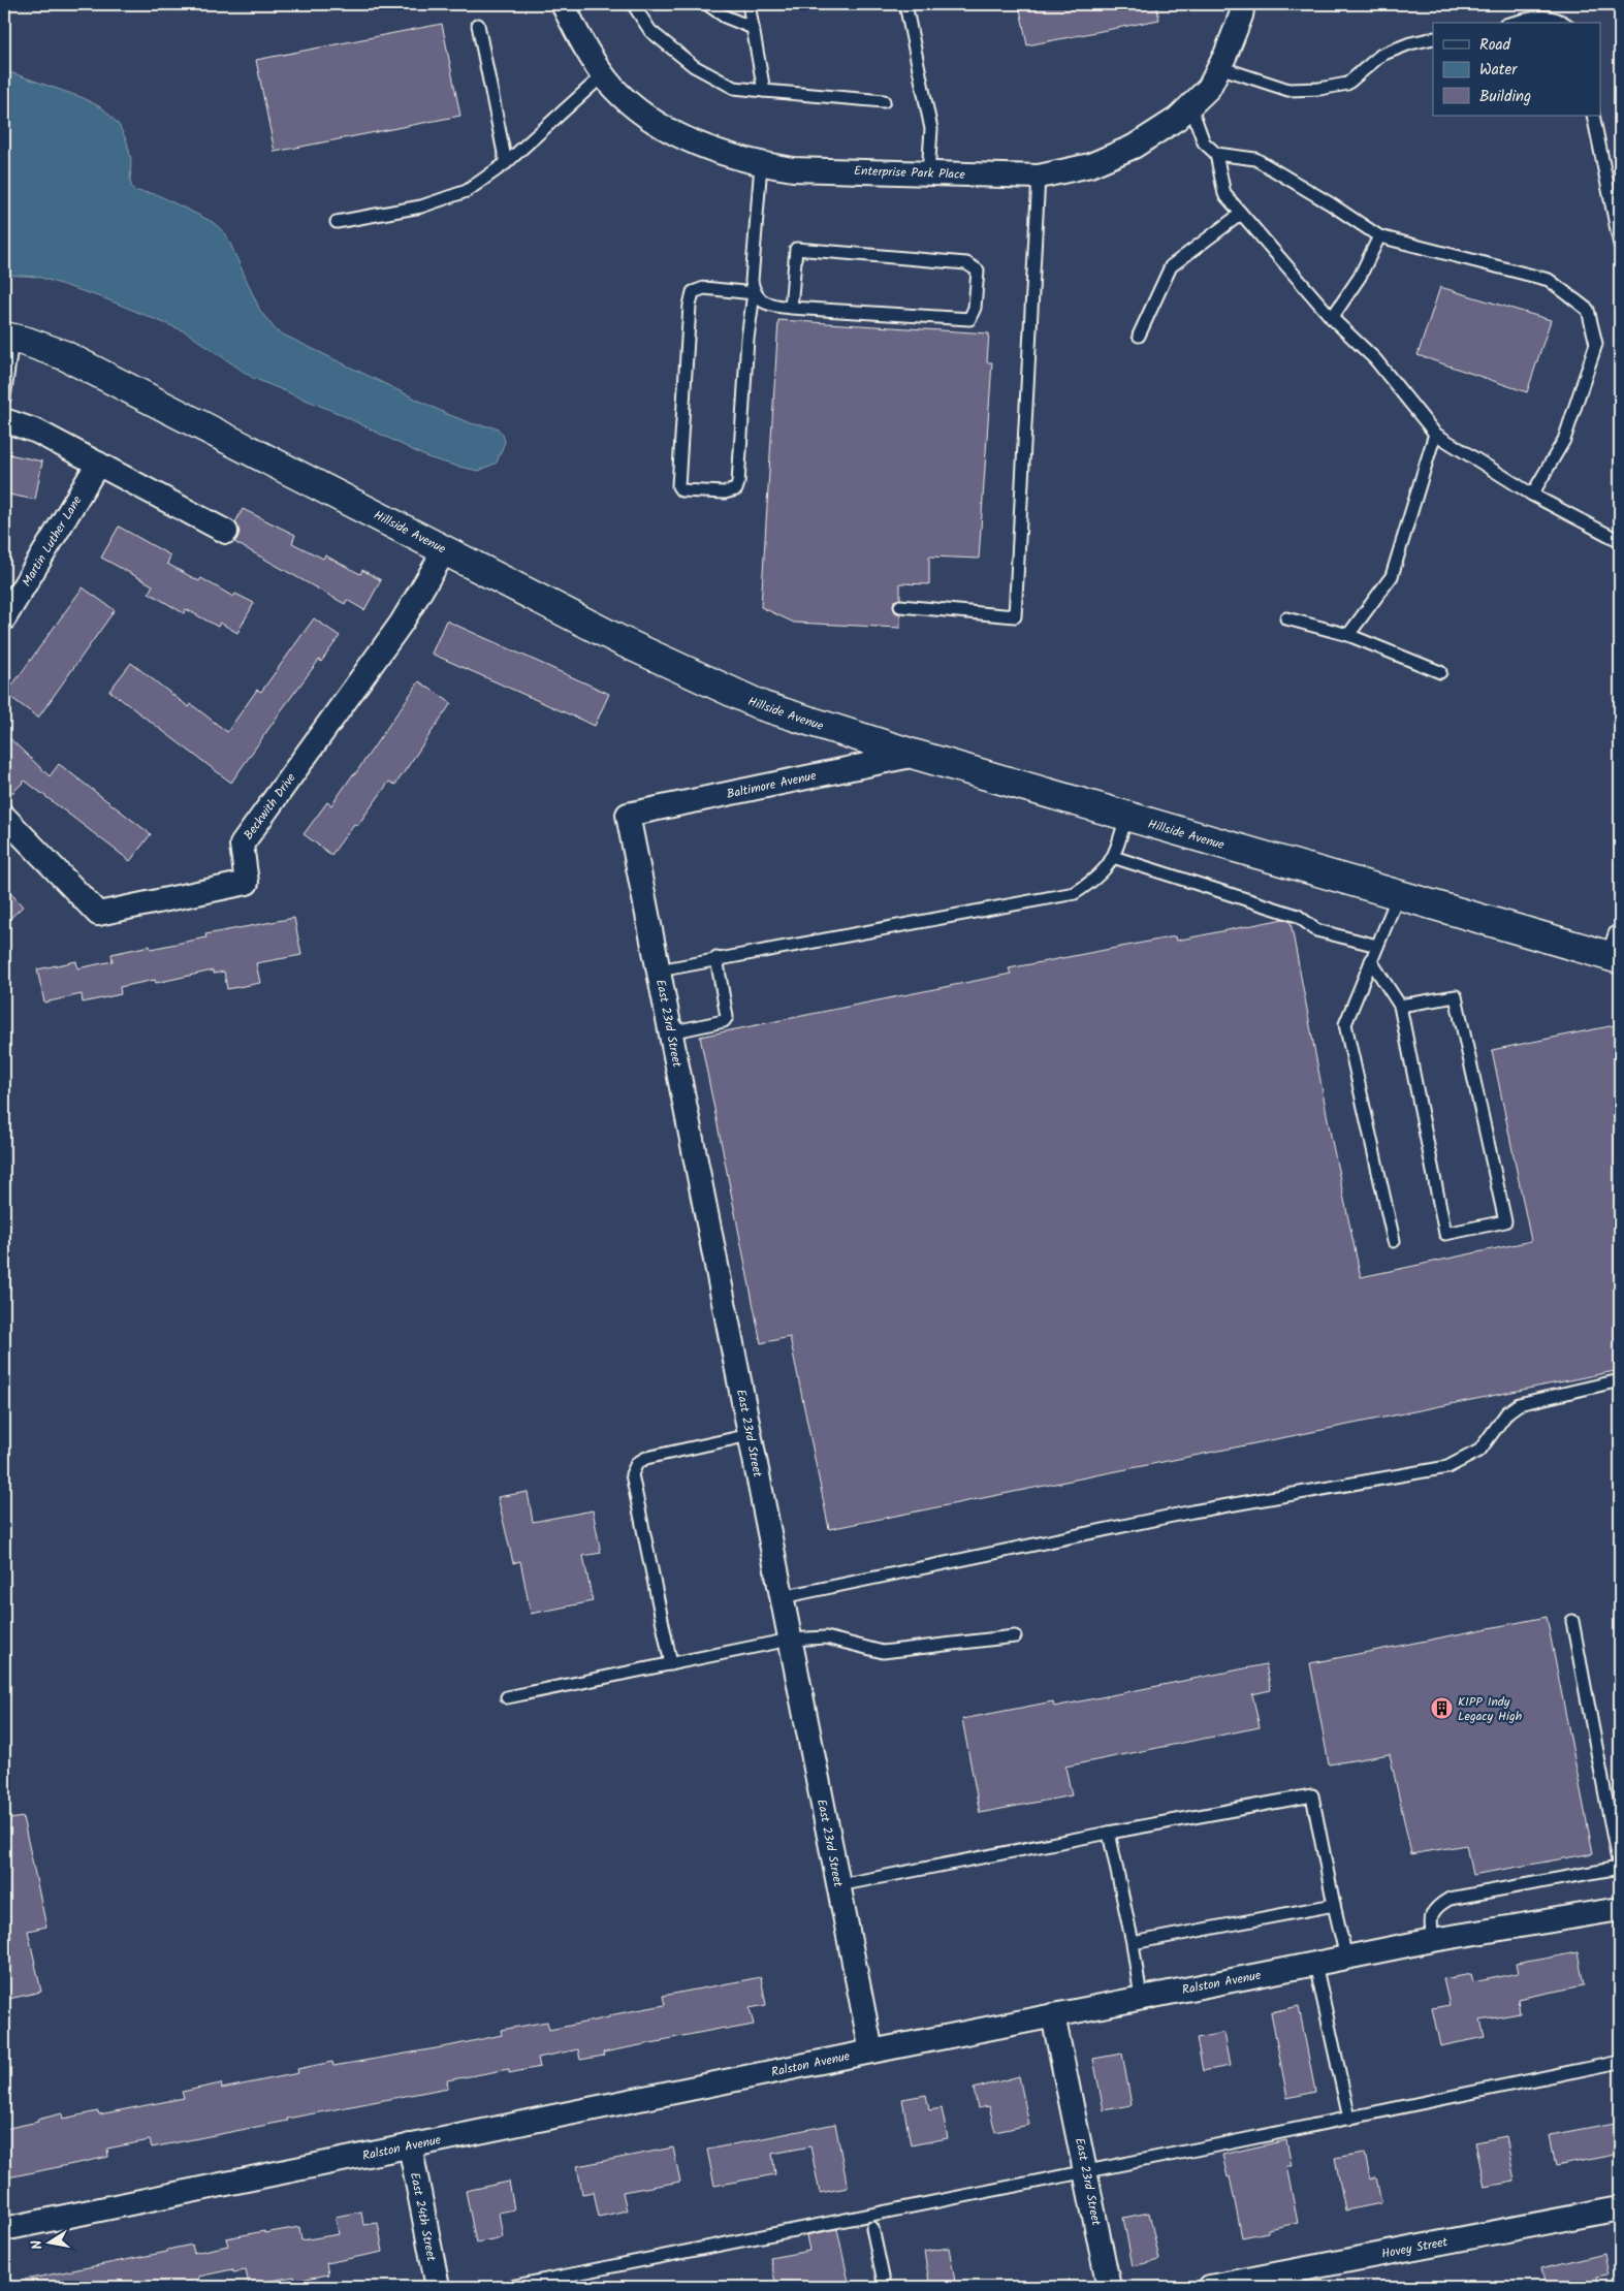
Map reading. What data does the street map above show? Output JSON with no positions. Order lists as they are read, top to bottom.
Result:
{
  "streets": {
    "street": [
      "Enterprise Park Place",
      "Hillside Avenue",
      "Martin Luther Lane",
      "Baltimore Avenue",
      "Beckwith Drive",
      "East 23rd Street",
      "Ralston Avenue",
      "East 24th Street",
      "Hovey Street"
    ]
  },
  "crossings": [
    ["Hillside Avenue", "Baltimore Avenue"],
    ["Hillside Avenue", "Beckwith Drive"],
    ["Baltimore Avenue", "East 23rd Street"],
    ["East 23rd Street", "Ralston Avenue"],
    ["Ralston Avenue", "East 24th Street"]
  ],
  "places": {
    "building": ["KIPP Indy Legacy High"]
  },
  "legend": ["Road", "Water", "Building"],
  "north": "left"
}
